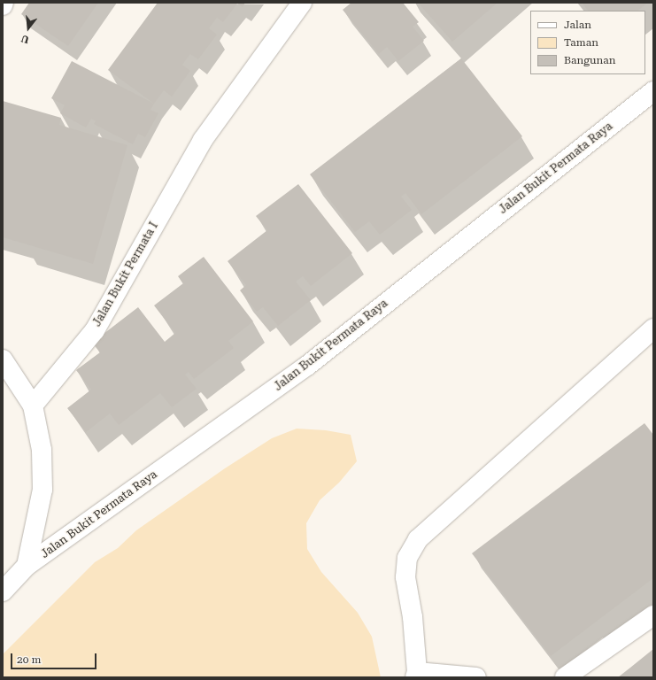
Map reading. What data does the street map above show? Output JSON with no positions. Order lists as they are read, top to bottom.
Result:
{
  "streets": {
    "street": ["Jalan Bukit Permata Raya", "Jalan Bukit Permata I"]
  },
  "legend": ["Jalan", "Taman", "Bangunan"],
  "scale_bar": "20 m",
  "north": "bottom"
}
